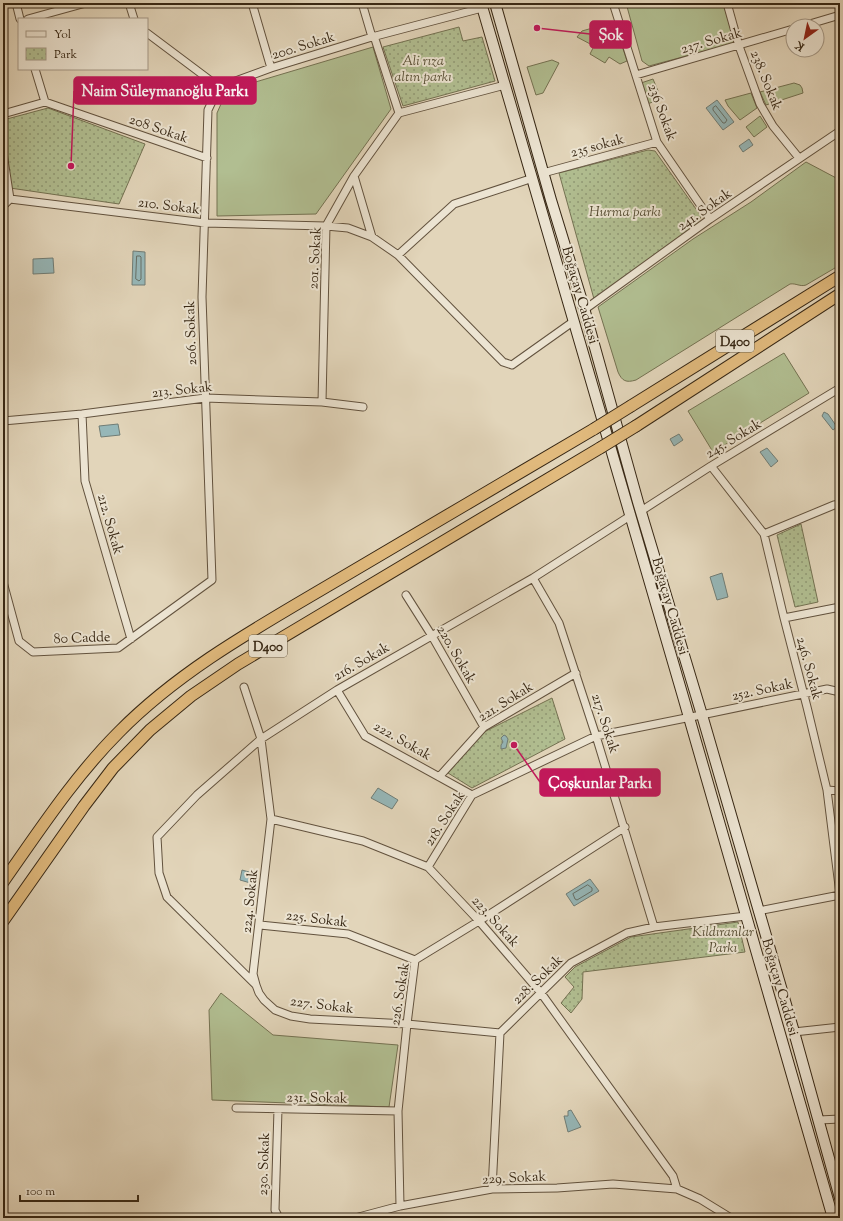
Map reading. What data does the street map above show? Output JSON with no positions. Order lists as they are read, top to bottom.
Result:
{
  "streets": {
    "highway": ["D400"],
    "main road": ["Boğaçay Caddesi"],
    "street": [
      "237. Sokak",
      "200. Sokak",
      "238. Sokak",
      "236 Sokak",
      "208 Sokak",
      "235 sokak",
      "210. Sokak",
      "241. Sokak",
      "201. Sokak",
      "206. Sokak",
      "213. Sokak",
      "245. Sokak",
      "212. Sokak",
      "80 Cadde",
      "220. Sokak",
      "216. Sokak",
      "246. Sokak",
      "252. Sokak",
      "221. Sokak",
      "217. Sokak",
      "222. Sokak",
      "218. Sokak",
      "224. Sokak",
      "225. Sokak",
      "223. Sokak",
      "228. Sokak",
      "226. Sokak",
      "227. Sokak",
      "231. Sokak",
      "230. Sokak",
      "229. Sokak"
    ]
  },
  "crossings": [
    ["237. Sokak", "238. Sokak"],
    ["237. Sokak", "236 Sokak"],
    ["200. Sokak", "Boğaçay Caddesi"],
    ["200. Sokak", "206. Sokak"],
    ["238. Sokak", "241. Sokak"],
    ["236 Sokak", "235 sokak"],
    ["236 Sokak", "241. Sokak"],
    ["208 Sokak", "206. Sokak"],
    ["235 sokak", "Boğaçay Caddesi"],
    ["210. Sokak", "201. Sokak"],
    ["210. Sokak", "Boğaçay Caddesi"],
    ["210. Sokak", "206. Sokak"],
    ["241. Sokak", "Boğaçay Caddesi"],
    ["201. Sokak", "213. Sokak"],
    ["Boğaçay Caddesi", "245. Sokak"],
    ["Boğaçay Caddesi", "216. Sokak"],
    ["Boğaçay Caddesi", "252. Sokak"],
    ["Boğaçay Caddesi", "218. Sokak"],
    ["Boğaçay Caddesi", "228. Sokak"],
    ["206. Sokak", "213. Sokak"],
    ["206. Sokak", "80 Cadde"],
    ["213. Sokak", "212. Sokak"],
    ["245. Sokak", "246. Sokak"],
    ["212. Sokak", "80 Cadde"],
    ["220. Sokak", "216. Sokak"],
    ["220. Sokak", "221. Sokak"],
    ["216. Sokak", "217. Sokak"],
    ["216. Sokak", "222. Sokak"],
    ["216. Sokak", "227. Sokak"],
    ["246. Sokak", "252. Sokak"],
    ["252. Sokak", "218. Sokak"],
    ["221. Sokak", "217. Sokak"],
    ["221. Sokak", "222. Sokak"],
    ["217. Sokak", "218. Sokak"],
    ["217. Sokak", "228. Sokak"],
    ["217. Sokak", "226. Sokak"],
    ["222. Sokak", "218. Sokak"],
    ["218. Sokak", "223. Sokak"],
    ["224. Sokak", "225. Sokak"],
    ["224. Sokak", "223. Sokak"],
    ["224. Sokak", "227. Sokak"],
    ["225. Sokak", "226. Sokak"],
    ["223. Sokak", "228. Sokak"],
    ["223. Sokak", "226. Sokak"],
    ["223. Sokak", "229. Sokak"],
    ["228. Sokak", "227. Sokak"],
    ["226. Sokak", "227. Sokak"],
    ["226. Sokak", "231. Sokak"],
    ["226. Sokak", "229. Sokak"],
    ["231. Sokak", "230. Sokak"]
  ],
  "parks": ["Ali rıza altın parkı", "Hurma parkı", "Kıldıranlar Parkı"],
  "places": ["Şok", "Naim Süleymanoğlu Parkı", "Çoşkunlar Parkı"],
  "legend": ["Yol", "Park"],
  "scale_bar": "100 m",
  "north": "bottom left"
}
